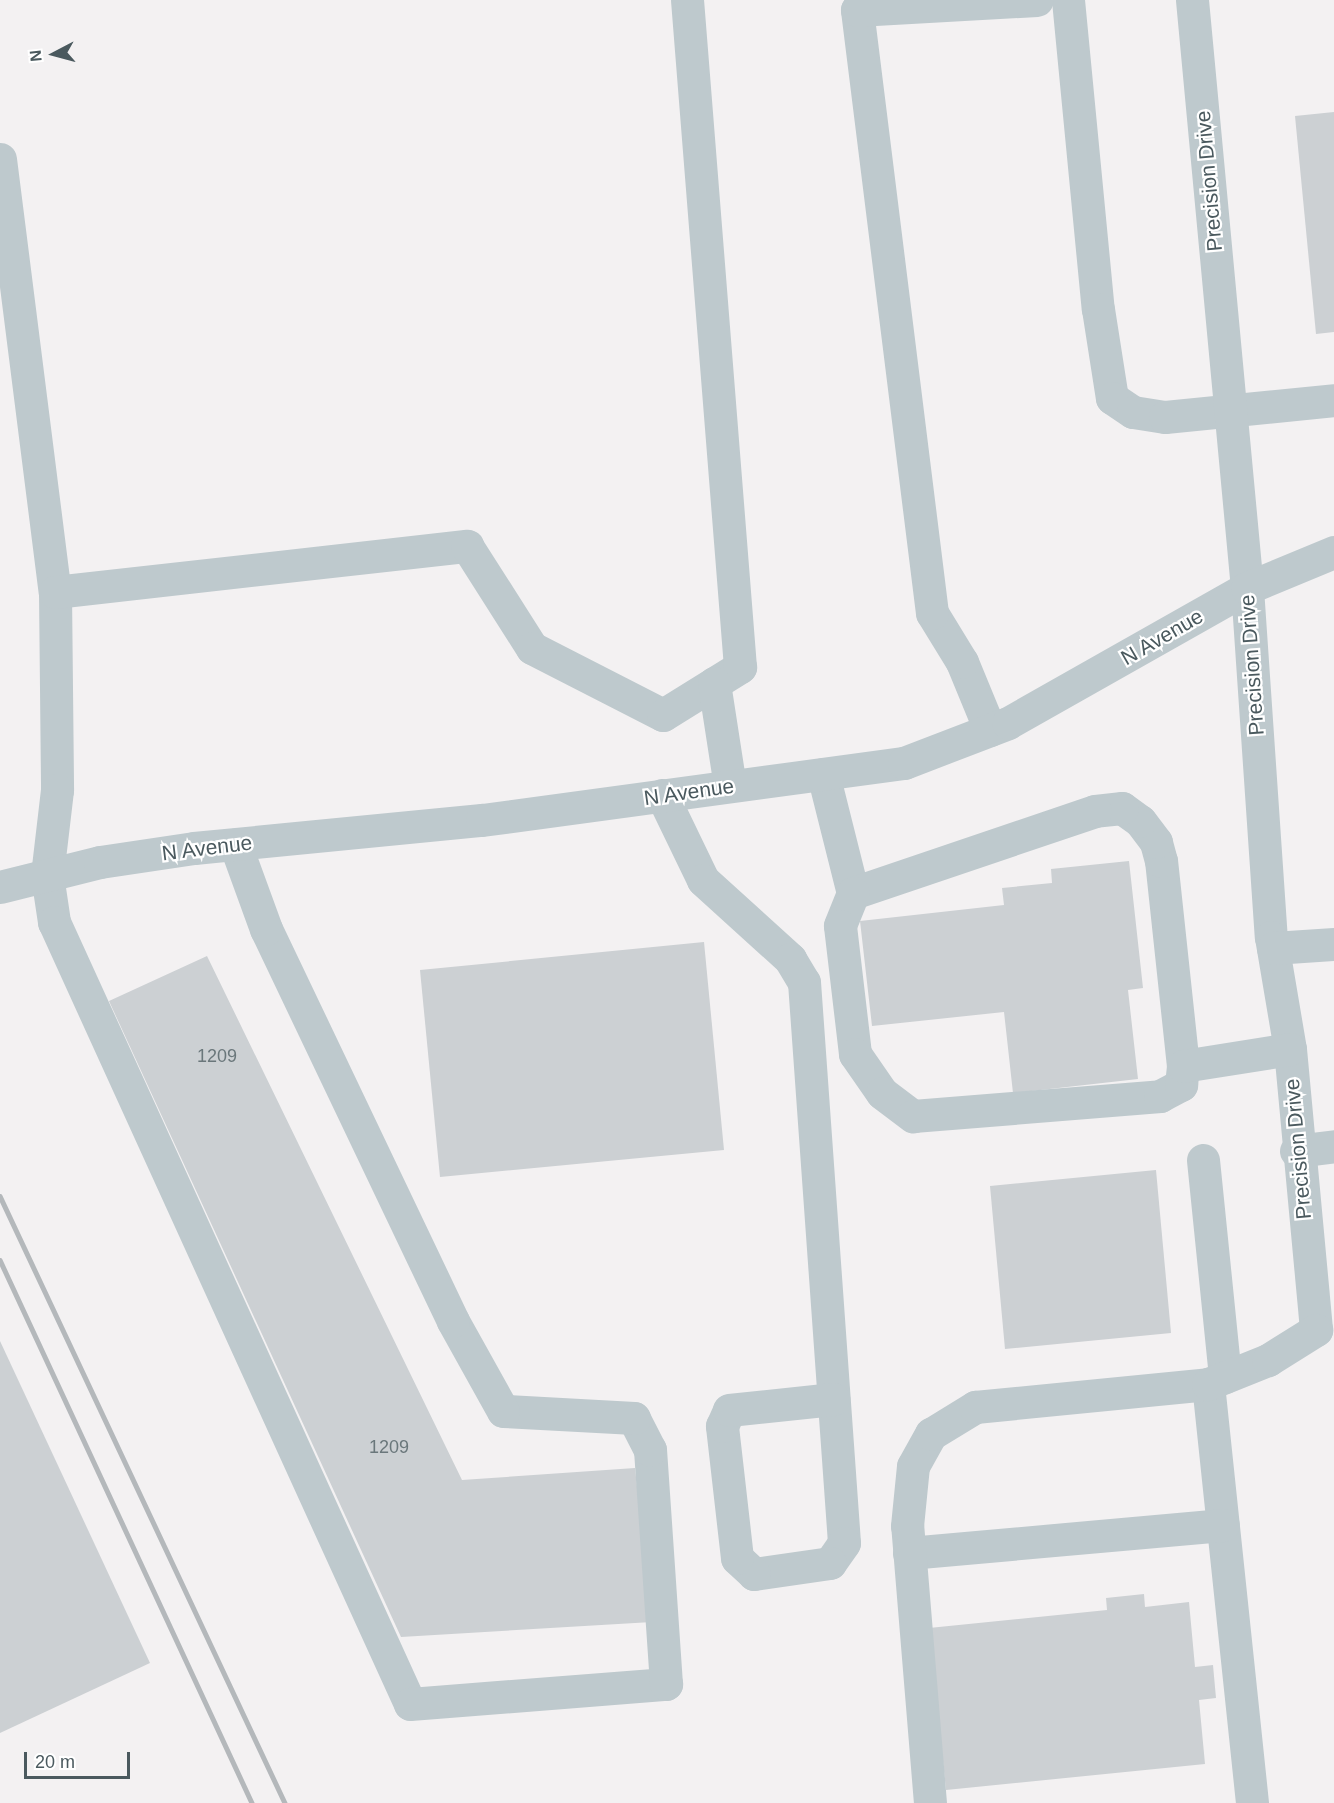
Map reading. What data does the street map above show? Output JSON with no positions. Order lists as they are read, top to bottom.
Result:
{
  "streets": {
    "street": ["Precision Drive", "N Avenue"]
  },
  "crossings": [
    ["Precision Drive", "N Avenue"]
  ],
  "house_numbers": ["1209", "1209"],
  "scale_bar": "20 m",
  "north": "left"
}
